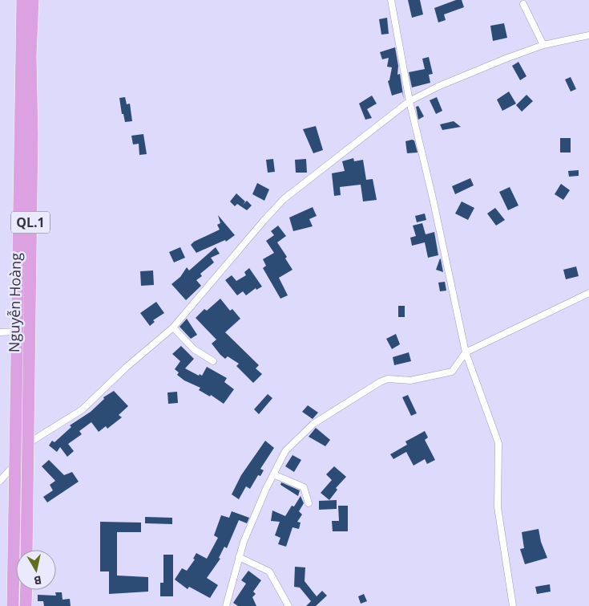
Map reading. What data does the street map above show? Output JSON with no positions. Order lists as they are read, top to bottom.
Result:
{
  "streets": {
    "highway": ["QL.1", "Nguyễn Hoàng"]
  },
  "north": "bottom"
}
